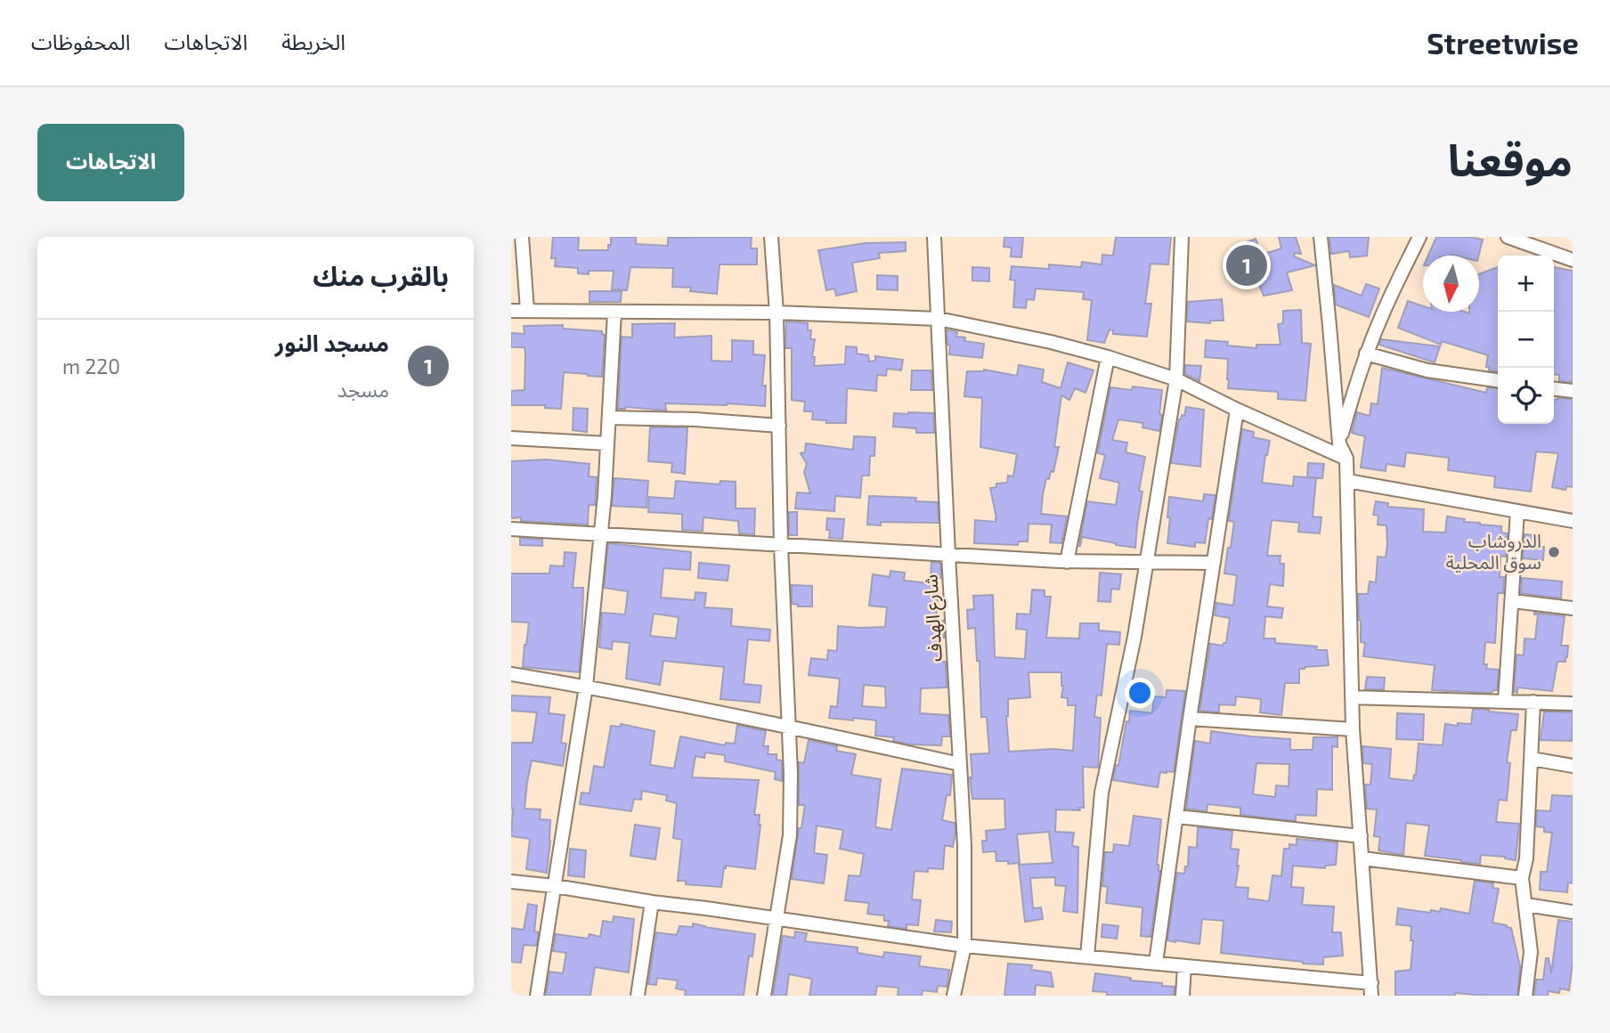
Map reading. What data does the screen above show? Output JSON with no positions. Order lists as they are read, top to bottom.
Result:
{
  "streets": {
    "street": ["شارع الهدف"]
  },
  "places": ["الدروشاب سوق المحلية"],
  "north": "bottom",
  "page": {
    "header": "Streetwise",
    "nav": ["الخريطة", "الاتجاهات", "المحفوظات"],
    "title": "موقعنا",
    "buttons": "الاتجاهات",
    "heading": "بالقرب منك",
    "pins": "1",
    "map_buttons": ["+", "−"],
    "list": [
      {
        "mark": "1",
        "name": "مسجد النور",
        "note": "مسجد",
        "value": "220 m"
      }
    ]
  }
}
